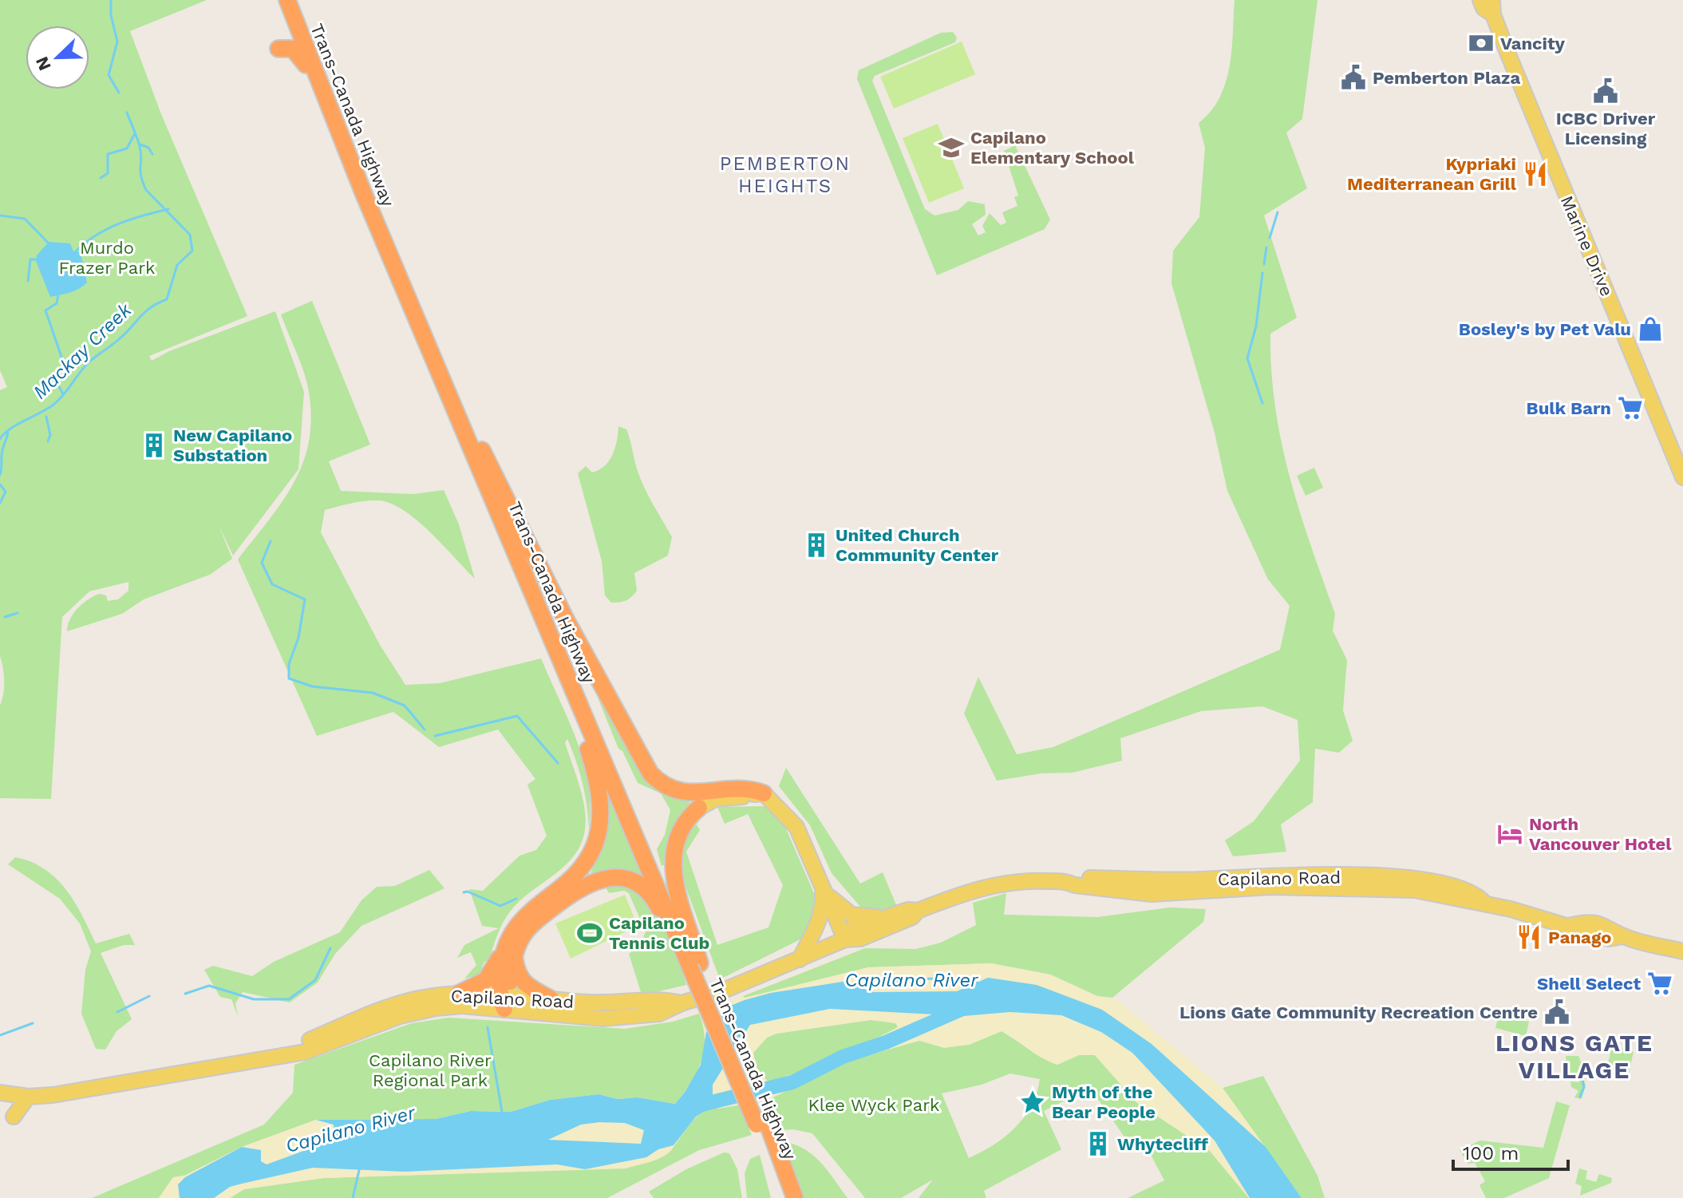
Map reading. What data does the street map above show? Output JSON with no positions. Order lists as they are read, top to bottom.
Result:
{
  "streets": {
    "highway": ["Trans-Canada Highway"],
    "main road": ["Marine Drive", "Capilano Road"]
  },
  "districts": ["PEMBERTON HEIGHTS", "LIONS GATE VILLAGE"],
  "water": ["Mackay Creek", "Capilano River"],
  "parks": ["Murdo Frazer Park", "Capilano River Regional Park", "Klee Wyck Park"],
  "places": {
    "bank": ["Vancity"],
    "public building": ["Pemberton Plaza", "ICBC Driver Licensing", "Lions Gate Community Recreation Centre"],
    "school or university": ["Capilano Elementary School"],
    "restaurant": ["Kypriaki Mediterranean Grill", "Panago"],
    "shop": ["Bosley's by Pet Valu"],
    "supermarket": ["Bulk Barn", "Shell Select"],
    "building": ["New Capilano Substation", "United Church Community Center", "Whytecliff"],
    "hotel": ["North Vancouver Hotel"],
    "sports": ["Capilano Tennis Club"],
    "place": ["Myth of the Bear People"]
  },
  "scale_bar": "100 m",
  "north": "bottom left"
}
